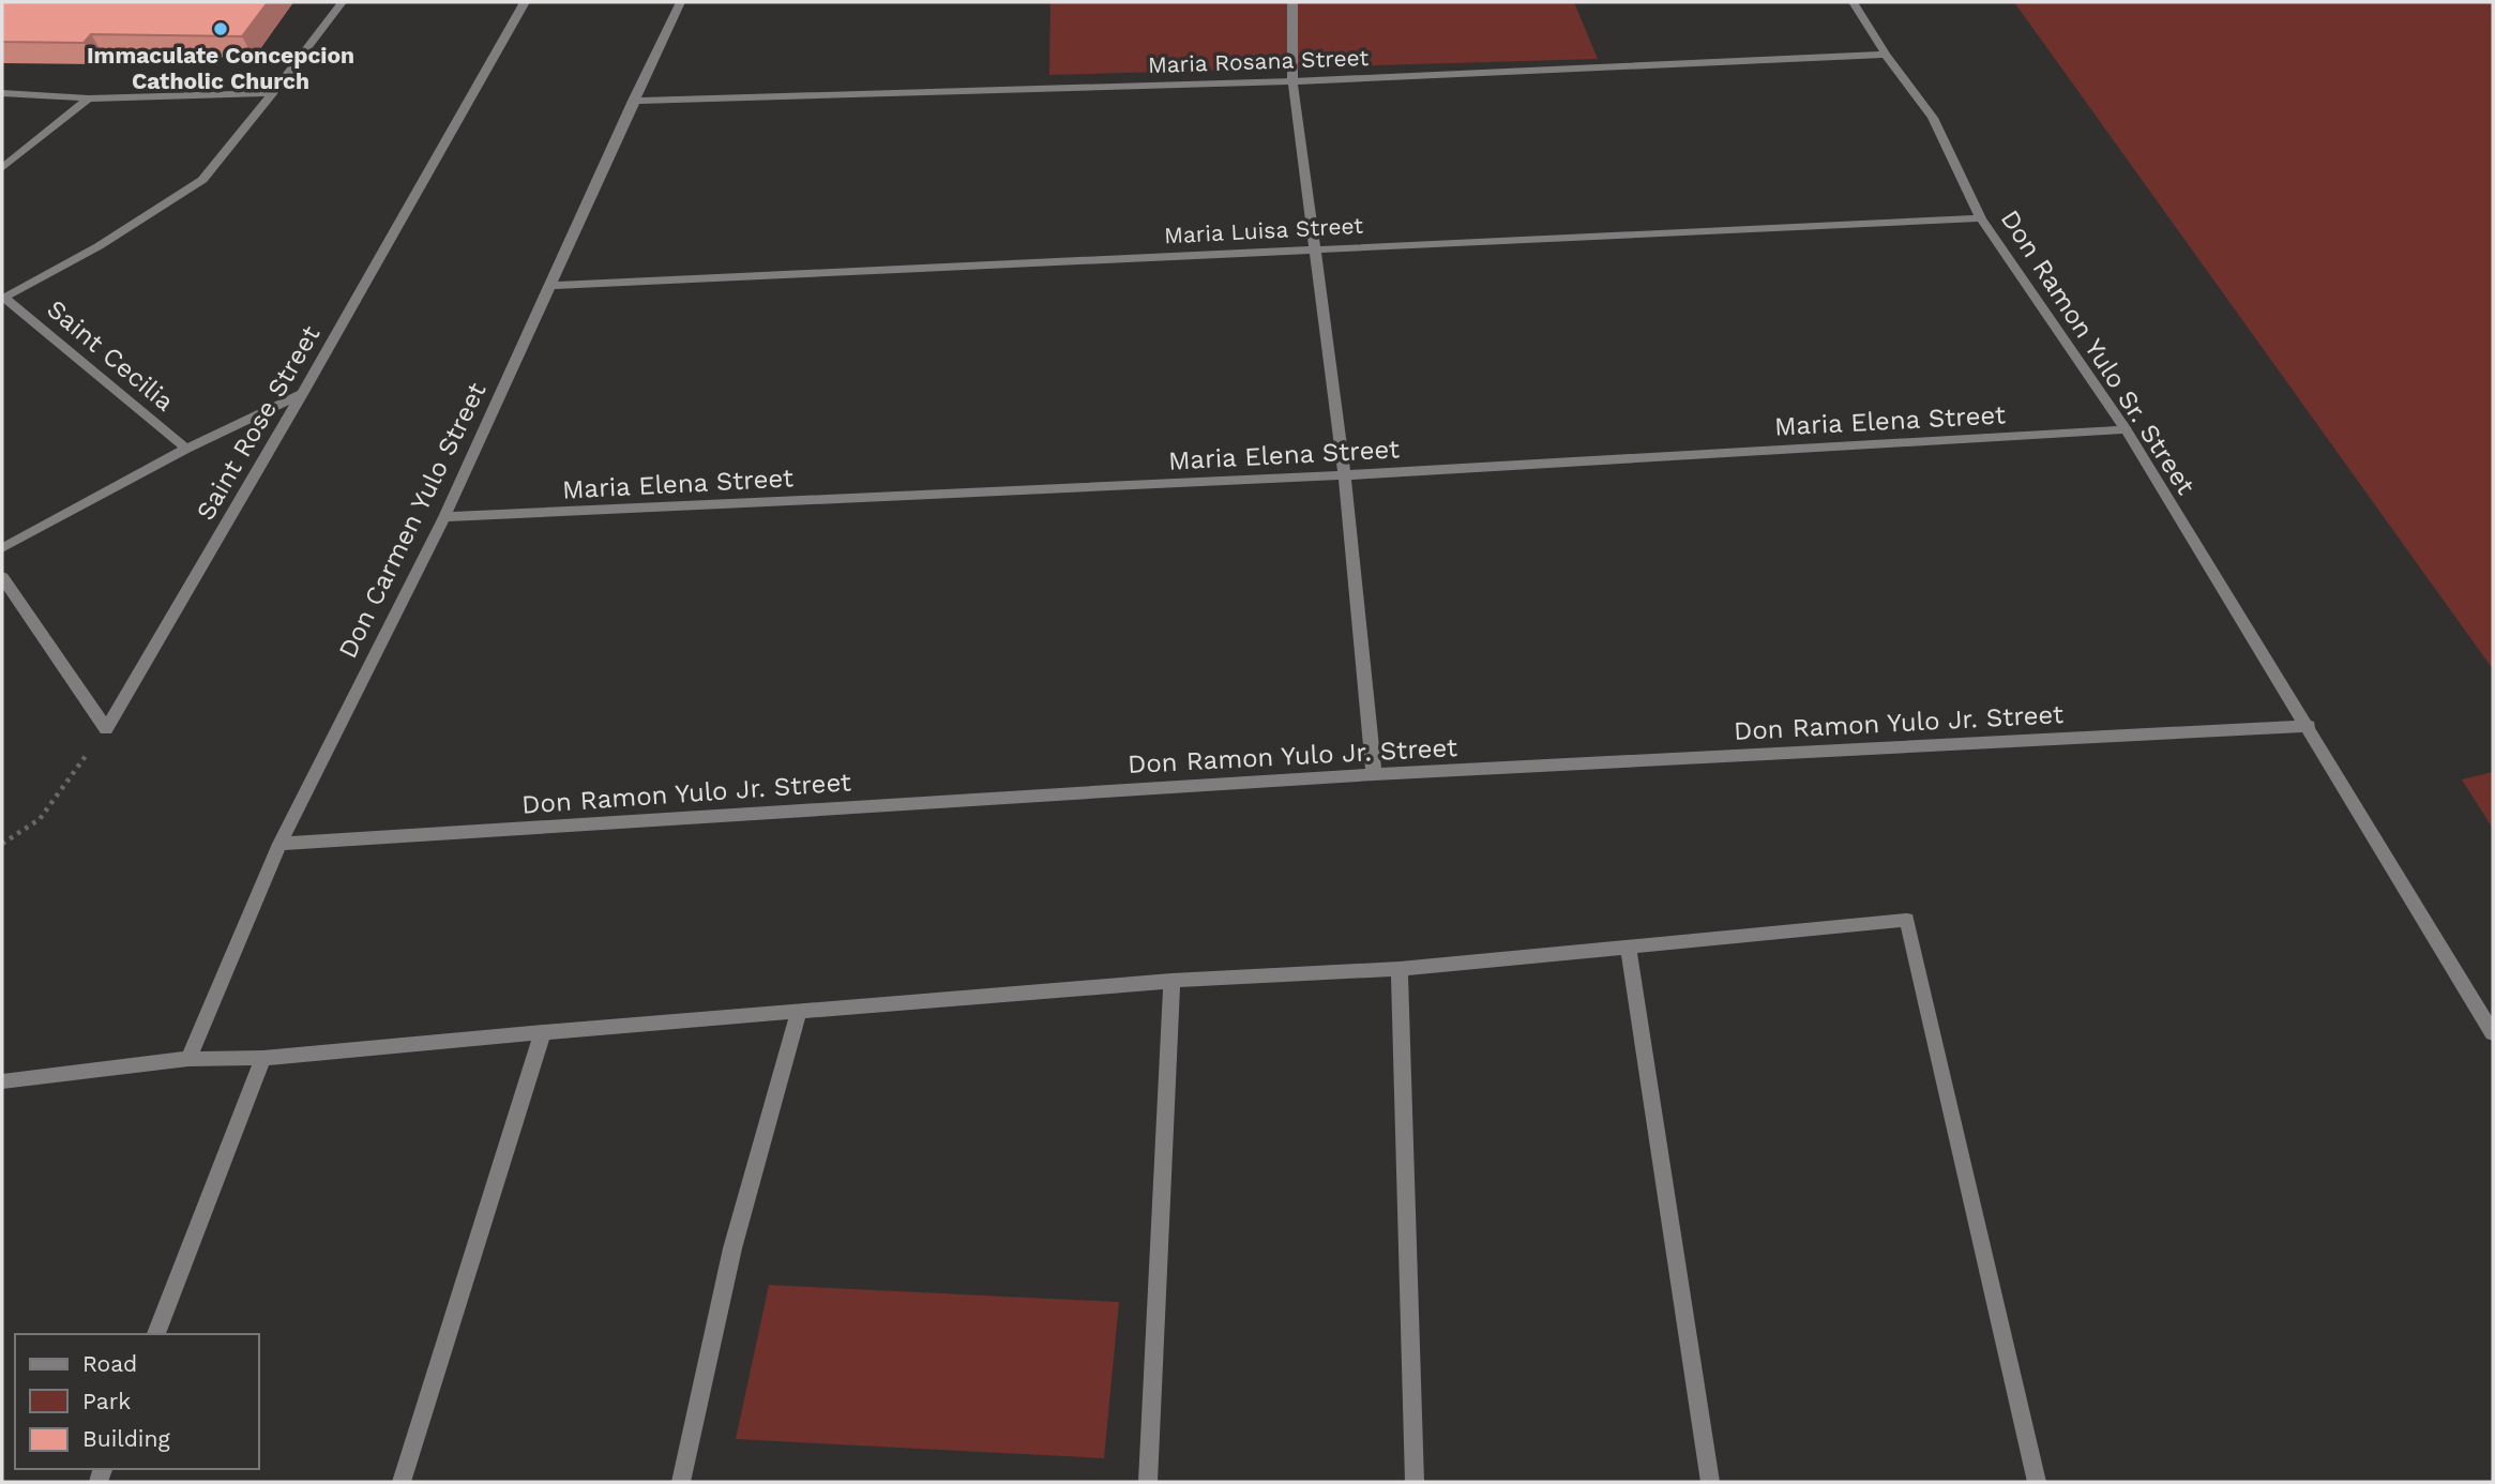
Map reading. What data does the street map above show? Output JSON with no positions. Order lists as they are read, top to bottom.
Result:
{
  "streets": {
    "street": [
      "Maria Rosana Street",
      "Maria Luisa Street",
      "Don Ramon Yulo Sr. Street",
      "Saint Cecilia",
      "Maria Elena Street",
      "Saint Rose Street",
      "Don Carmen Yulo Street",
      "Don Ramon Yulo Jr. Street"
    ]
  },
  "crossings": [
    ["Maria Rosana Street", "Don Ramon Yulo Sr. Street"],
    ["Maria Rosana Street", "Don Carmen Yulo Street"],
    ["Maria Luisa Street", "Don Ramon Yulo Sr. Street"],
    ["Maria Luisa Street", "Don Carmen Yulo Street"],
    ["Don Ramon Yulo Sr. Street", "Maria Elena Street"],
    ["Don Ramon Yulo Sr. Street", "Don Ramon Yulo Jr. Street"],
    ["Maria Elena Street", "Don Carmen Yulo Street"],
    ["Don Carmen Yulo Street", "Don Ramon Yulo Jr. Street"]
  ],
  "places": ["Immaculate Concepcion Catholic Church"],
  "legend": ["Road", "Park", "Building"]
}
